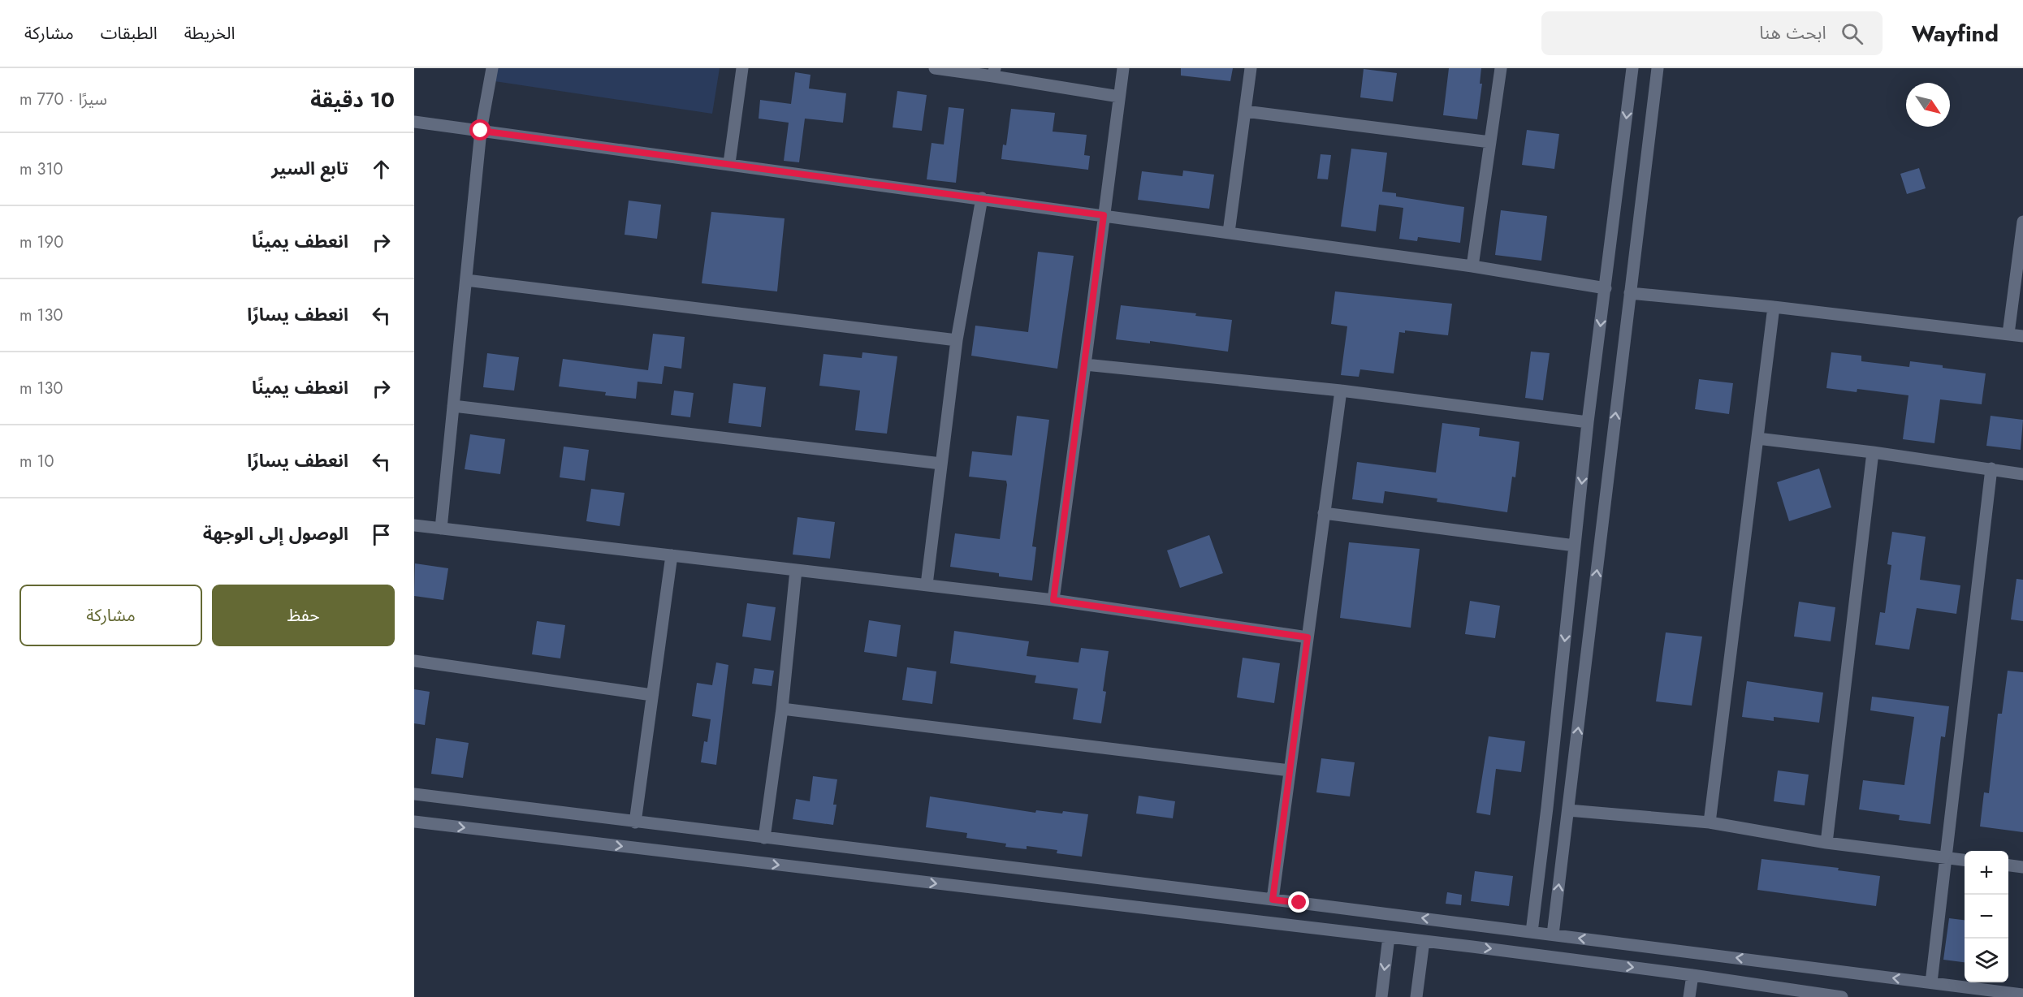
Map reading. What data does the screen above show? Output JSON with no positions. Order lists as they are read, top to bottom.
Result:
{
  "north": "bottom right",
  "page": {
    "header": "Wayfind",
    "search": "ابحث هنا",
    "nav": ["الخريطة", "الطبقات", "مشاركة"],
    "heading": ["10 دقيقة", "سيرًا · 770 m"],
    "list": [
      ["تابع السير", "310 m"],
      ["انعطف يمينًا", "190 m"],
      ["انعطف يسارًا", "130 m"],
      ["انعطف يمينًا", "130 m"],
      ["انعطف يسارًا", "10 m"],
      "الوصول إلى الوجهة"
    ],
    "buttons": ["حفظ", "مشاركة"],
    "map_buttons": ["+", "−"]
  }
}
